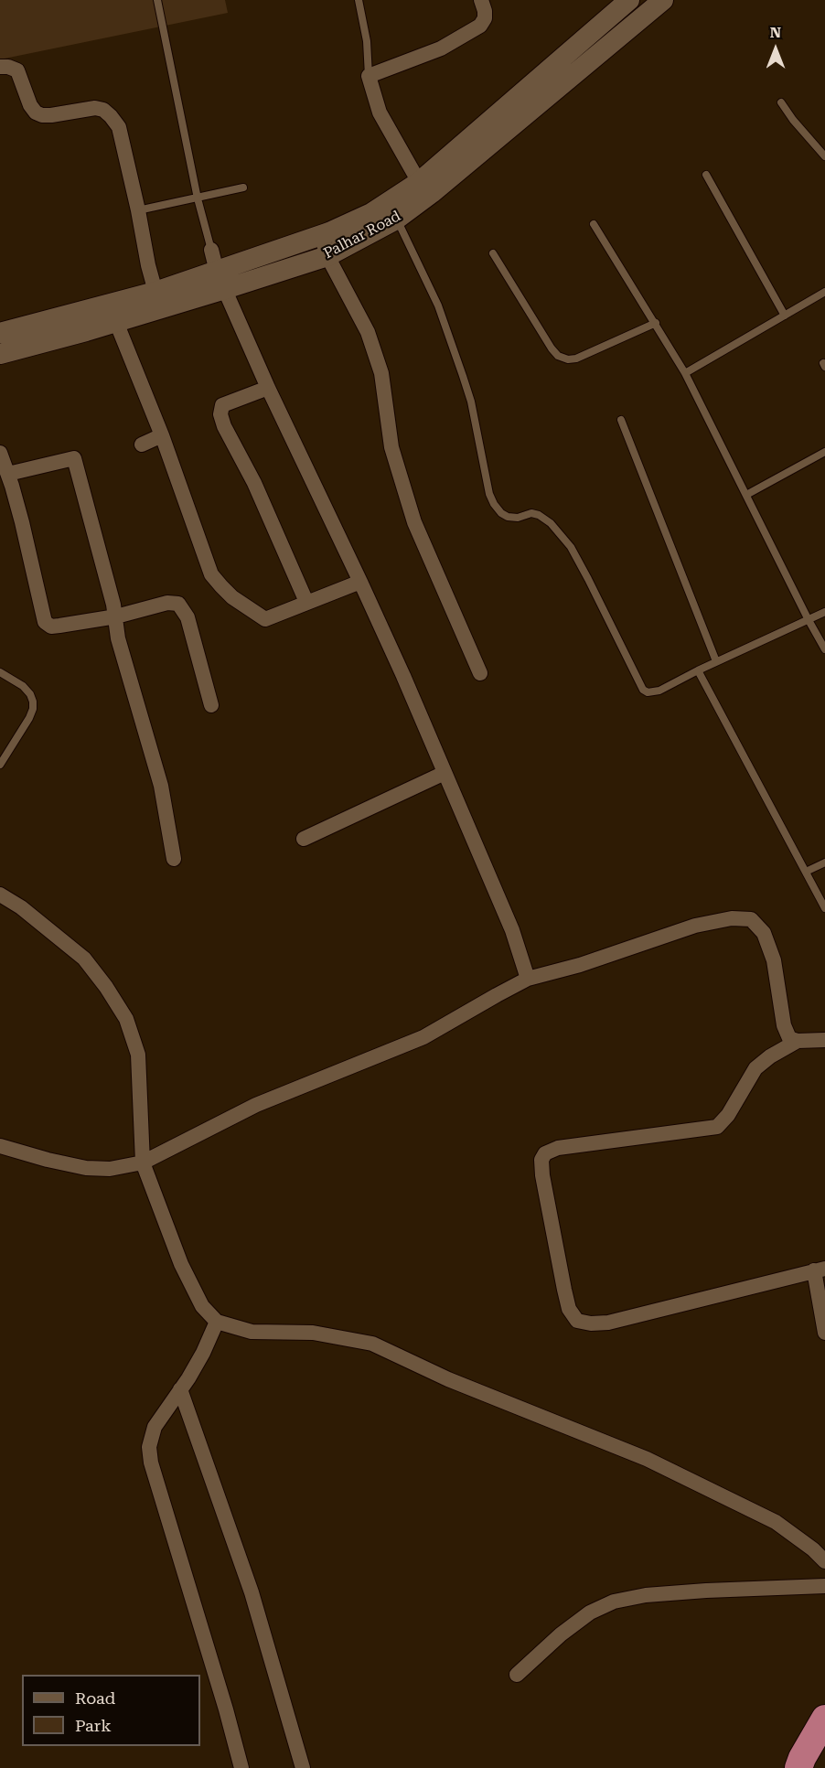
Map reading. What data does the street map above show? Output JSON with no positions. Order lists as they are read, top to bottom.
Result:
{
  "streets": {
    "main road": ["Palhar Road"]
  },
  "legend": ["Road", "Park"],
  "north": "top"
}
